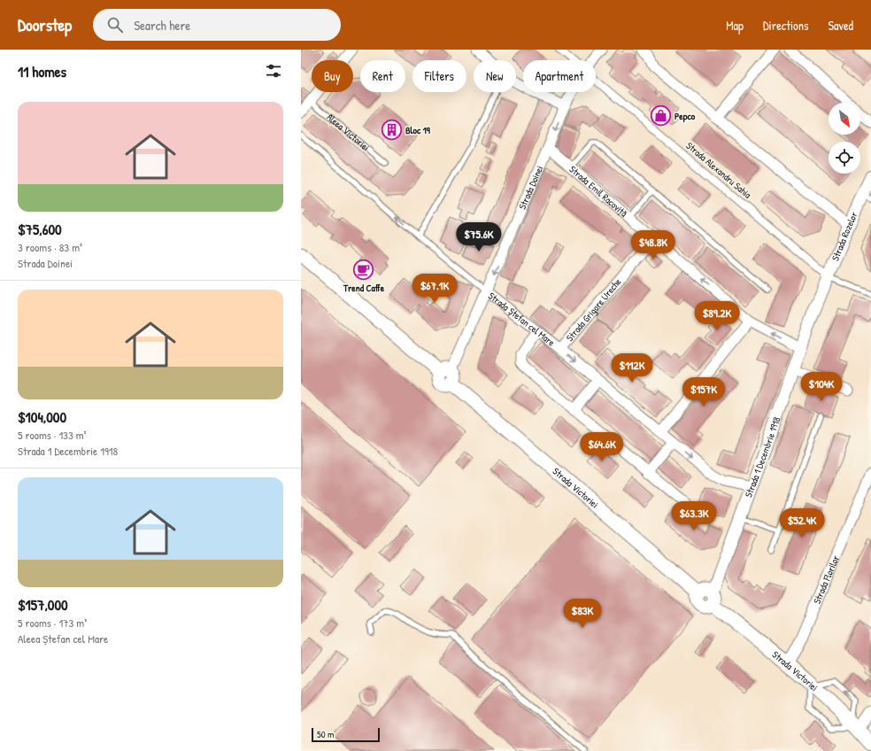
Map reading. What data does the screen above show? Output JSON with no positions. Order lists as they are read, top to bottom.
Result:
{
  "streets": {
    "main road": ["Strada Victoriei"],
    "street": [
      "Strada Alexandru Sahia",
      "Strada Doinei",
      "Strada Emil Racoviță",
      "Strada Rozelor",
      "Strada Grigore Ureche",
      "Strada Ștefan cel Mare",
      "Strada 1 Decembrie 1918",
      "Strada Florilor"
    ],
    "lane": ["Aleea Victoriei"]
  },
  "crossings": [
    ["Strada Alexandru Sahia", "Strada Rozelor"],
    ["Strada Alexandru Sahia", "Strada 1 Decembrie 1918"],
    ["Strada Doinei", "Strada Emil Racoviță"],
    ["Strada Doinei", "Strada Ștefan cel Mare"],
    ["Strada Doinei", "Strada Victoriei"],
    ["Strada Emil Racoviță", "Strada Grigore Ureche"],
    ["Strada Emil Racoviță", "Strada 1 Decembrie 1918"],
    ["Strada Rozelor", "Strada 1 Decembrie 1918"],
    ["Strada Grigore Ureche", "Strada Ștefan cel Mare"],
    ["Strada Ștefan cel Mare", "Strada 1 Decembrie 1918"],
    ["Strada 1 Decembrie 1918", "Strada Victoriei"],
    ["Strada Victoriei", "Strada Florilor"]
  ],
  "one_way": ["Strada Doinei", "Strada Emil Racoviță"],
  "places": {
    "shop": ["Pepco"],
    "building": ["Bloc 19"],
    "cafe": ["Trend Caffe"]
  },
  "scale_bar": "50 m",
  "north": "bottom right",
  "page": {
    "header": "Doorstep",
    "search": "Search here",
    "nav": ["Map", "Directions", "Saved"],
    "heading": "11 homes",
    "chip": [
      "Buy",
      "Rent",
      "Filters",
      "New",
      "Apartment"
    ],
    "list": [
      {
        "name": "$75,600",
        "note": "3 rooms · 83 m² · Strada Doinei"
      },
      {
        "name": "$104,000",
        "note": "5 rooms · 133 m² · Strada 1 Decembrie 1918"
      },
      {
        "name": "$157,000",
        "note": "5 rooms · 173 m² · Aleea Ștefan cel Mare"
      }
    ],
    "price": [
      "$75.6K",
      "$48.8K",
      "$67.1K",
      "$89.2K",
      "$112K",
      "$104K",
      "$157K",
      "$64.6K",
      "$63.3K",
      "$52.4K",
      "$83K"
    ],
    "scale": "50 m"
  }
}
